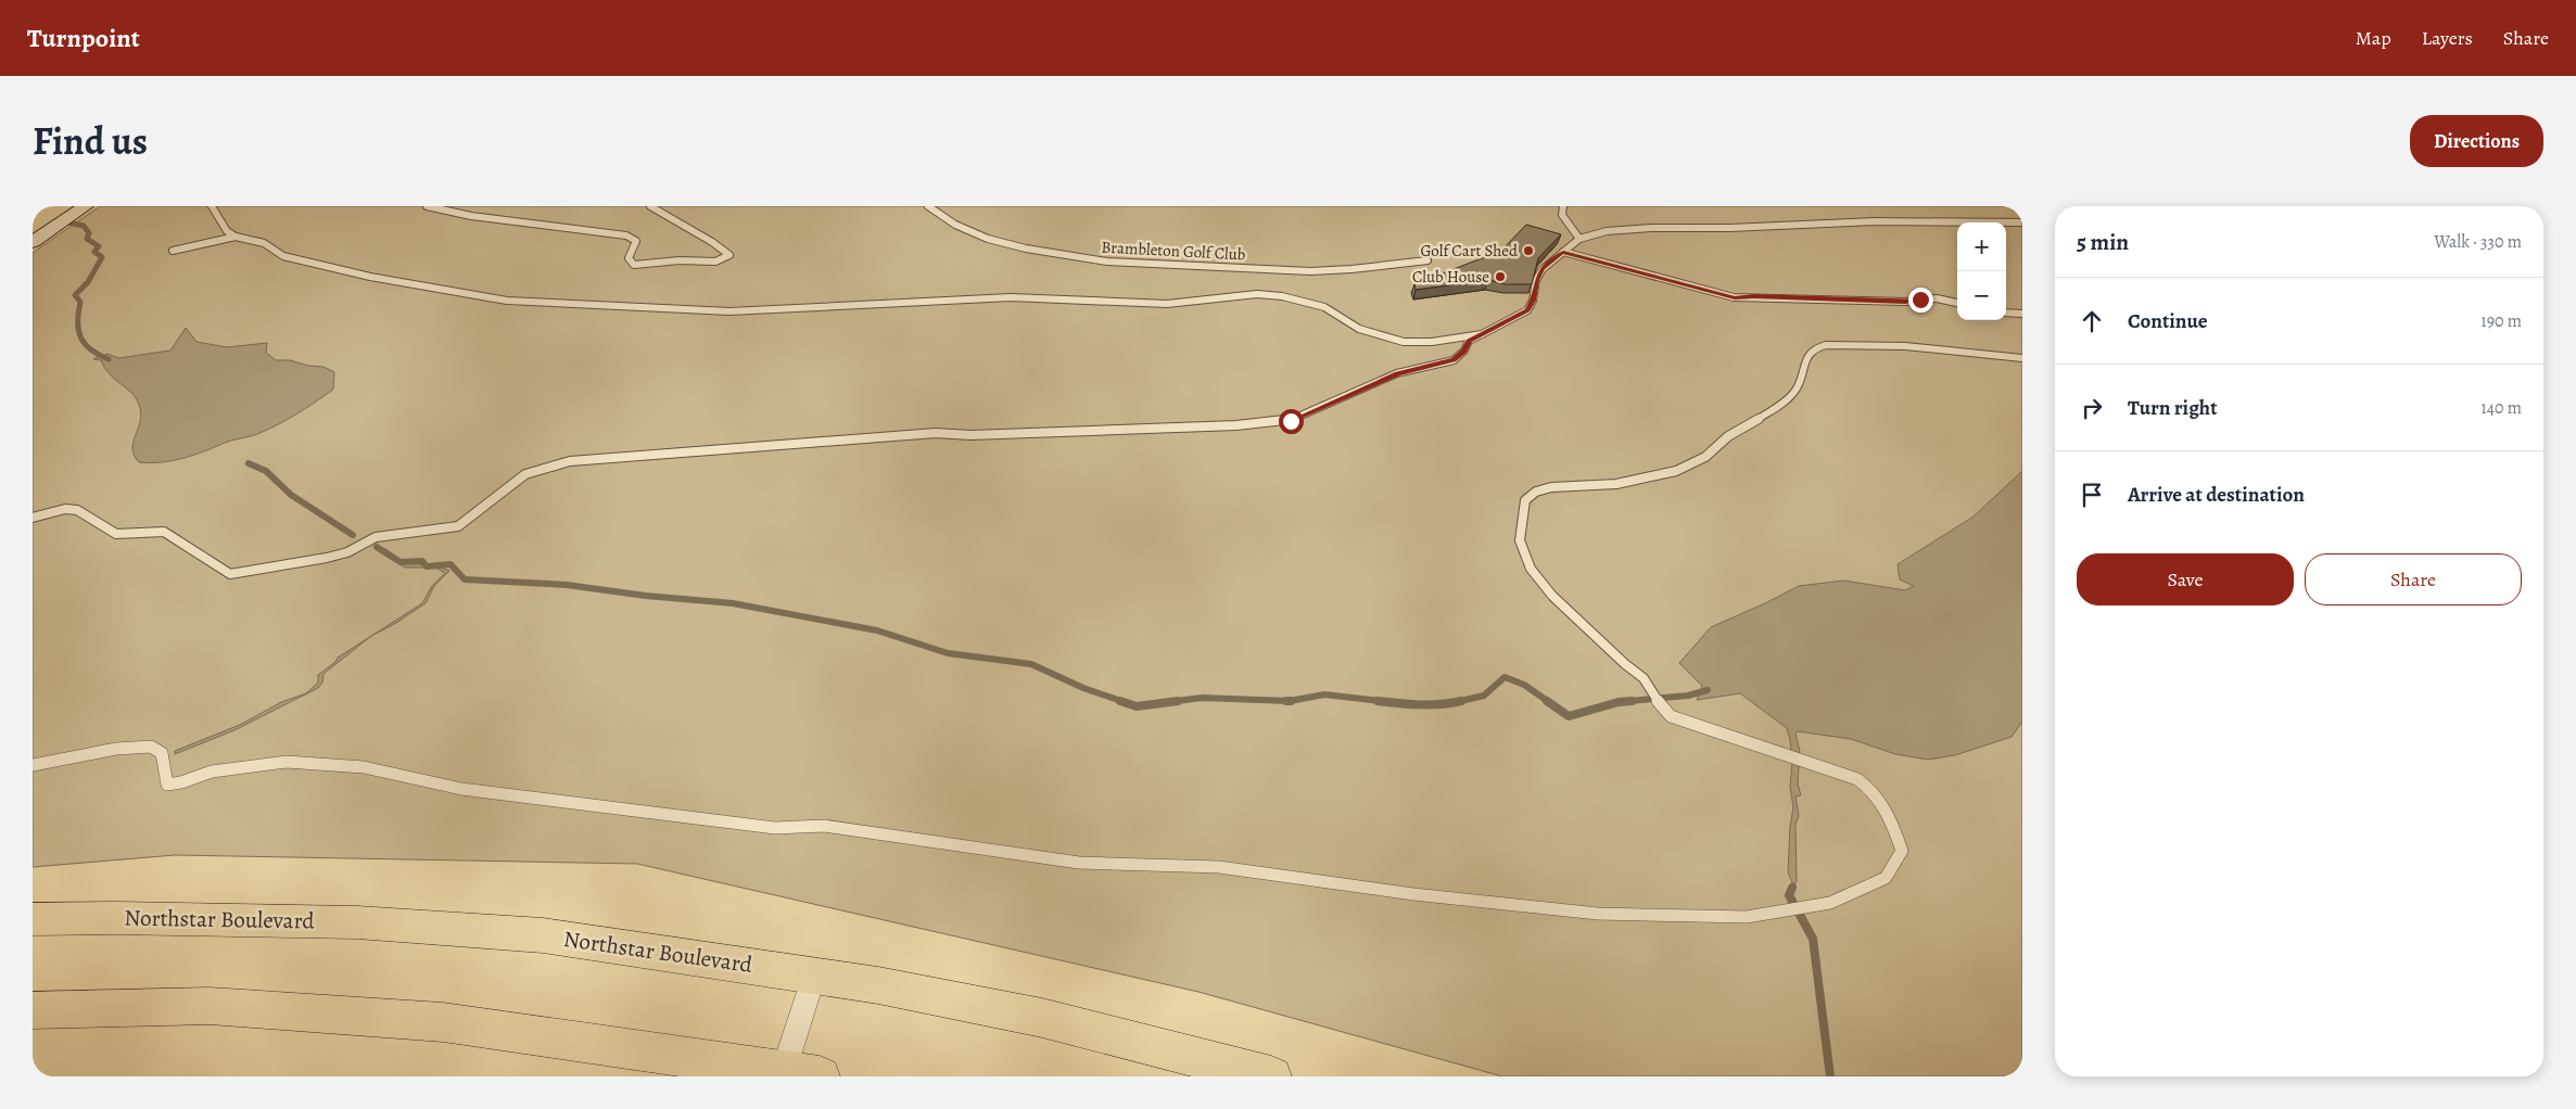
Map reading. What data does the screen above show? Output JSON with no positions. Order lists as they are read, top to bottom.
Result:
{
  "streets": {
    "main road": ["Northstar Boulevard"],
    "lane": ["Brambleton Golf Club"]
  },
  "places": ["Golf Cart Shed", "Club House"],
  "page": {
    "header": "Turnpoint",
    "nav": ["Map", "Layers", "Share"],
    "title": "Find us",
    "buttons": [
      "Directions",
      ["Save", "Share"]
    ],
    "heading": ["5 min", "Walk · 330 m"],
    "map_buttons": ["+", "−"],
    "list": [
      ["Continue", "190 m"],
      ["Turn right", "140 m"],
      "Arrive at destination"
    ]
  }
}
